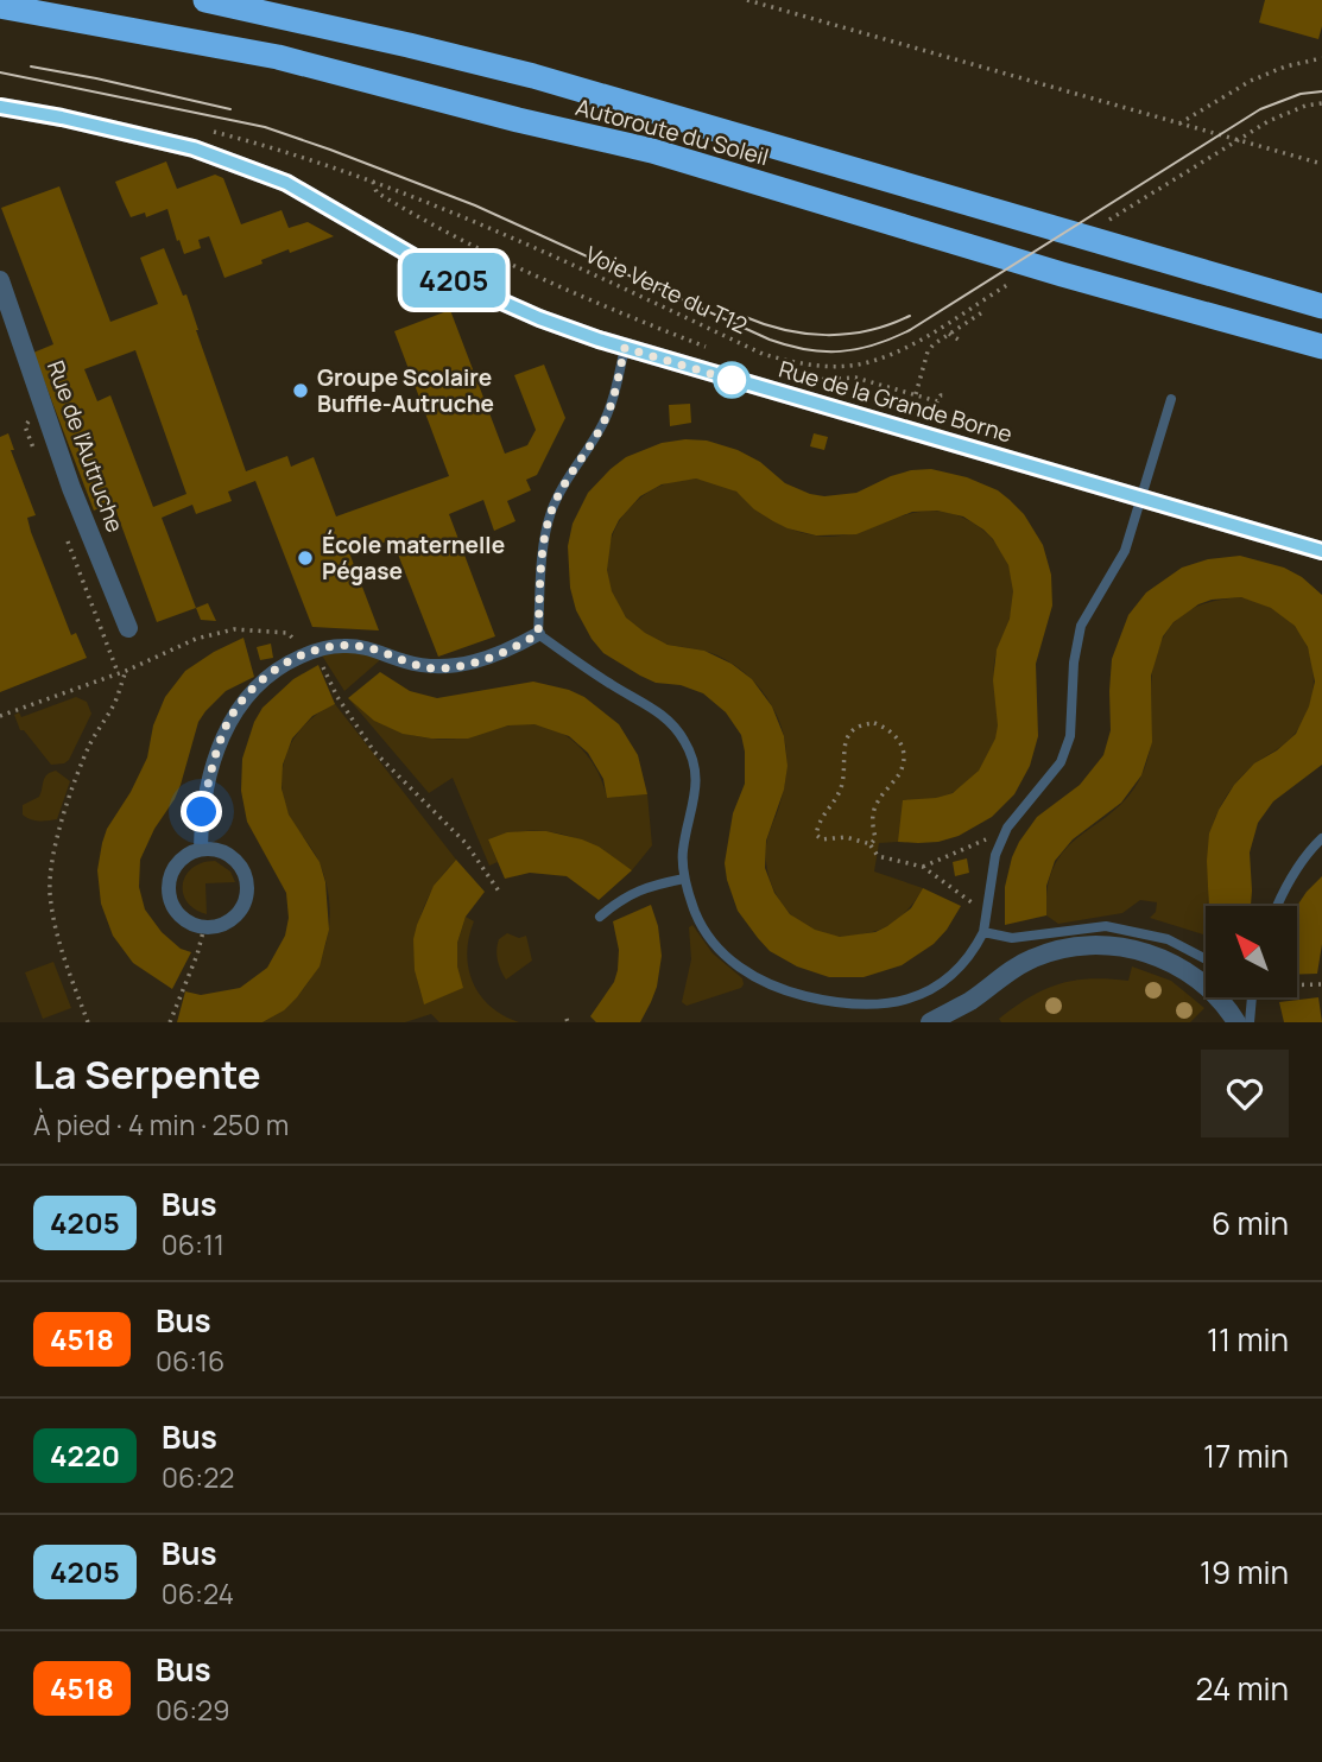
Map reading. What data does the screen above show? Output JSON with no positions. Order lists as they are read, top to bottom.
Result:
{
  "streets": {
    "highway": ["Autoroute du Soleil"],
    "street": ["Rue de la Grande Borne", "Rue de l'Autruche"],
    "path": ["Voie Verte du T12"]
  },
  "places": ["Groupe Scolaire Buffle-Autruche", "École maternelle Pégase"],
  "lines": ["bus line 4205"],
  "north": "top left",
  "page": {
    "on_map": "4205",
    "heading": ["La Serpente", "À pied · 4 min · 250 m"],
    "list": [
      {
        "mark": "4205",
        "name": "Bus",
        "note": "06:11",
        "value": "6 min"
      },
      {
        "mark": "4518",
        "name": "Bus",
        "note": "06:16",
        "value": "11 min"
      },
      {
        "mark": "4220",
        "name": "Bus",
        "note": "06:22",
        "value": "17 min"
      },
      {
        "mark": "4205",
        "name": "Bus",
        "note": "06:24",
        "value": "19 min"
      },
      {
        "mark": "4518",
        "name": "Bus",
        "note": "06:29",
        "value": "24 min"
      }
    ]
  }
}
